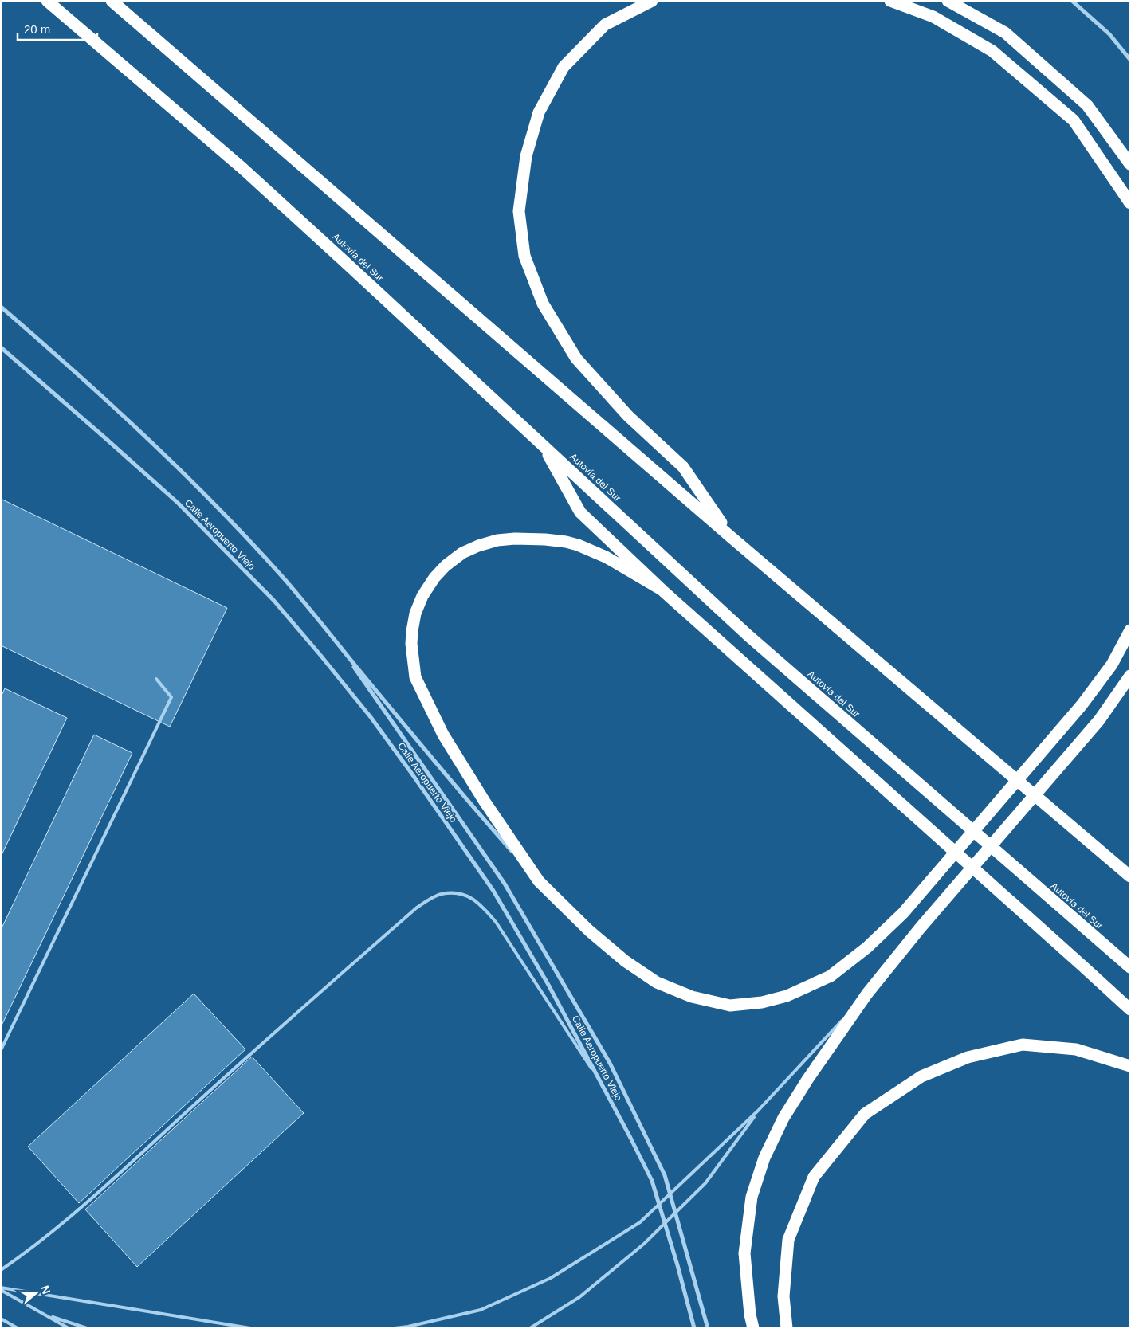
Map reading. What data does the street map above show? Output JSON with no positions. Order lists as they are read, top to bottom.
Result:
{
  "streets": {
    "highway": ["Autovía del Sur"],
    "street": ["Calle Aeropuerto Viejo"]
  },
  "scale_bar": "20 m",
  "north": "right"
}
